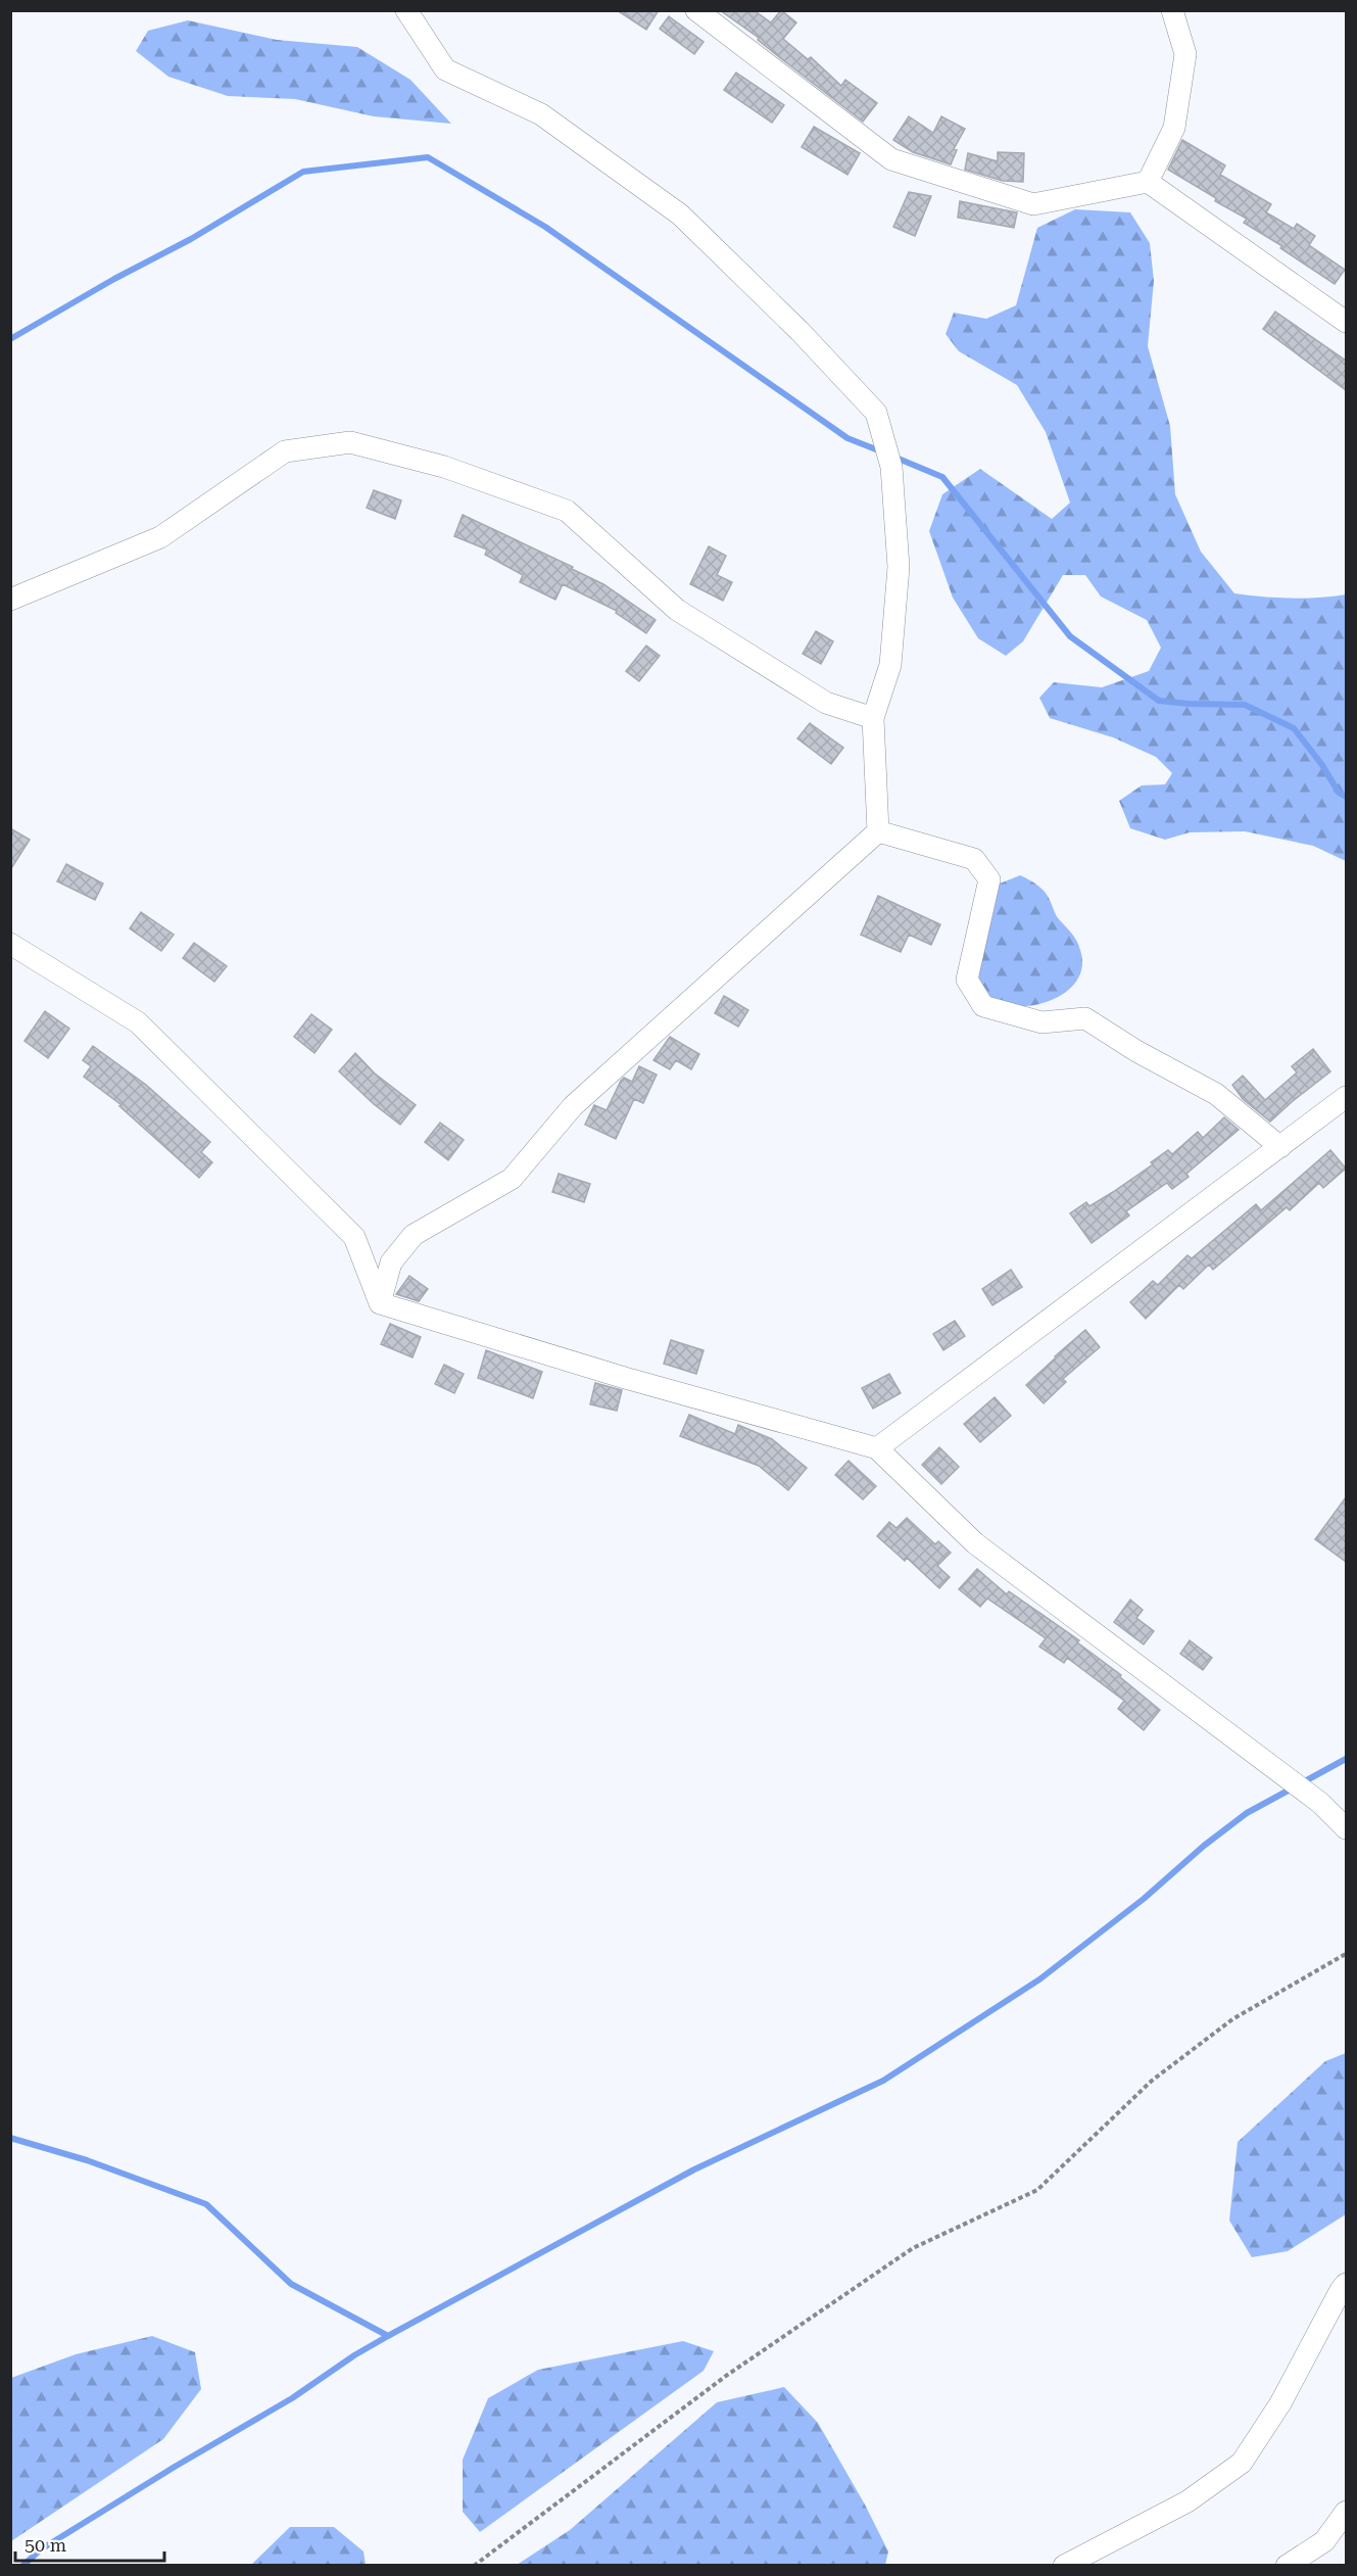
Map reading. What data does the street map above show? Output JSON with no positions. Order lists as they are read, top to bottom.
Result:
{
  "scale_bar": "50 m"
}
